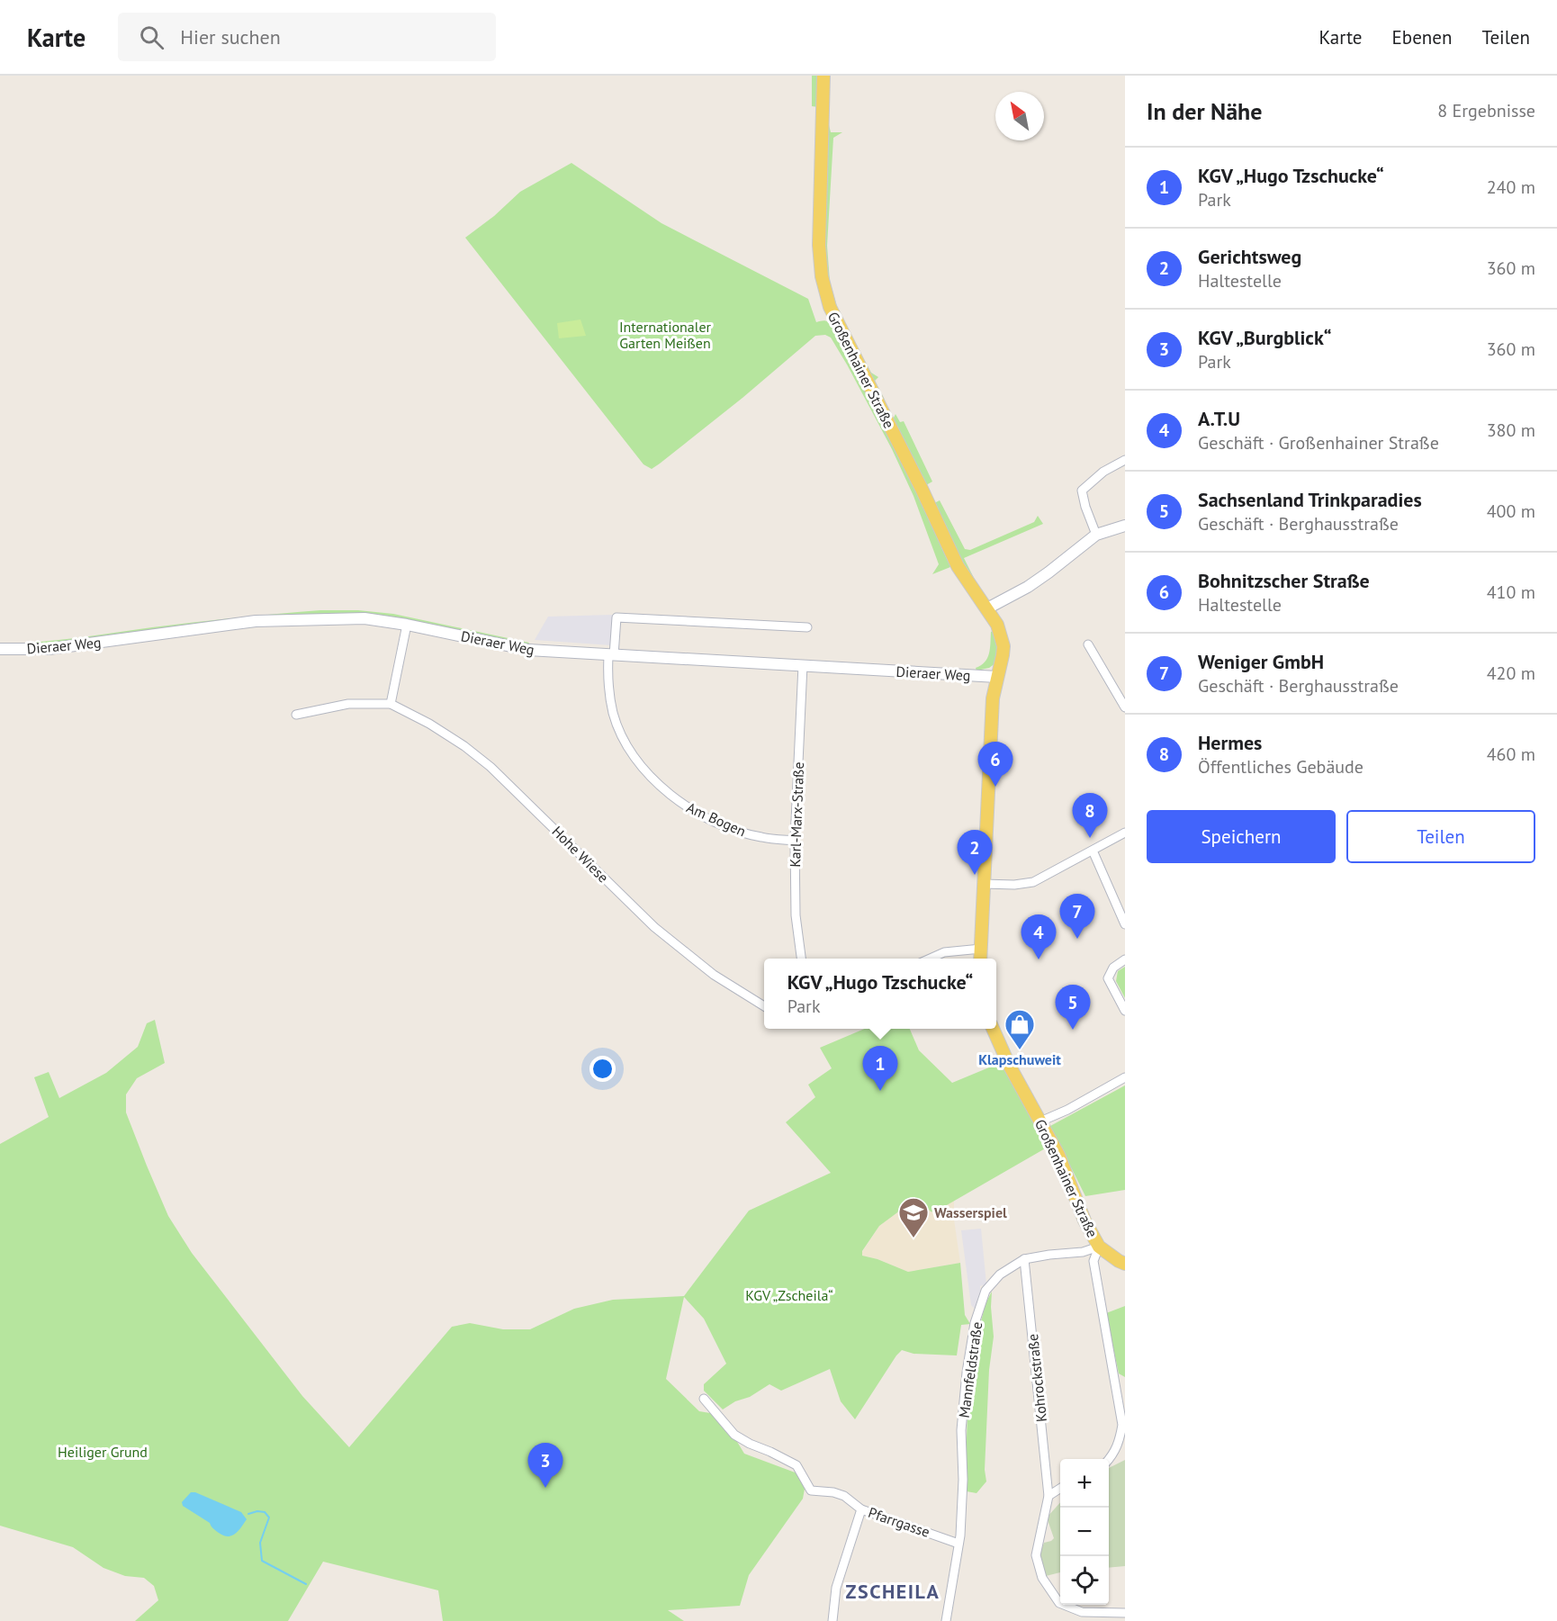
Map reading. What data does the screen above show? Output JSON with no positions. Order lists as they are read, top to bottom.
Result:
{
  "streets": {
    "main road": ["Großenhainer Straße", "Dieraer Weg"],
    "street": [
      "Karl-Marx-Straße",
      "Am Bogen",
      "Hohe Wiese",
      "Mannfeldstraße",
      "Kohrockstraße",
      "Pfarrgasse"
    ]
  },
  "crossings": [
    ["Großenhainer Straße", "Dieraer Weg"],
    ["Großenhainer Straße", "Mannfeldstraße"],
    ["Dieraer Weg", "Karl-Marx-Straße"],
    ["Dieraer Weg", "Am Bogen"],
    ["Karl-Marx-Straße", "Am Bogen"],
    ["Mannfeldstraße", "Kohrockstraße"],
    ["Mannfeldstraße", "Pfarrgasse"]
  ],
  "districts": ["ZSCHEILA"],
  "parks": ["Internationaler Garten Meißen", "KGV „Zscheila“", "Heiliger Grund"],
  "places": {
    "shop": ["Klapschuweit"],
    "school or university": ["Wasserspiel"]
  },
  "north": "top left",
  "page": {
    "header": "Karte",
    "search": "Hier suchen",
    "nav": ["Karte", "Ebenen", "Teilen"],
    "heading": ["In der Nähe", "8 Ergebnisse"],
    "list": [
      {
        "mark": "1",
        "name": "KGV „Hugo Tzschucke“",
        "note": "Park",
        "value": "240 m"
      },
      {
        "mark": "2",
        "name": "Gerichtsweg",
        "note": "Haltestelle",
        "value": "360 m"
      },
      {
        "mark": "3",
        "name": "KGV „Burgblick“",
        "note": "Park",
        "value": "360 m"
      },
      {
        "mark": "4",
        "name": "A.T.U",
        "note": "Geschäft · Großenhainer Straße",
        "value": "380 m"
      },
      {
        "mark": "5",
        "name": "Sachsenland Trinkparadies",
        "note": "Geschäft · Berghausstraße",
        "value": "400 m"
      },
      {
        "mark": "6",
        "name": "Bohnitzscher Straße",
        "note": "Haltestelle",
        "value": "410 m"
      },
      {
        "mark": "7",
        "name": "Weniger GmbH",
        "note": "Geschäft · Berghausstraße",
        "value": "420 m"
      },
      {
        "mark": "8",
        "name": "Hermes",
        "note": "Öffentliches Gebäude",
        "value": "460 m"
      }
    ],
    "pins": [
      "6",
      "8",
      "2",
      "7",
      "4",
      "5",
      "1",
      "3"
    ],
    "buttons": ["Speichern", "Teilen"],
    "popup": ["KGV „Hugo Tzschucke“", "Park"],
    "map_buttons": ["+", "−"]
  }
}
